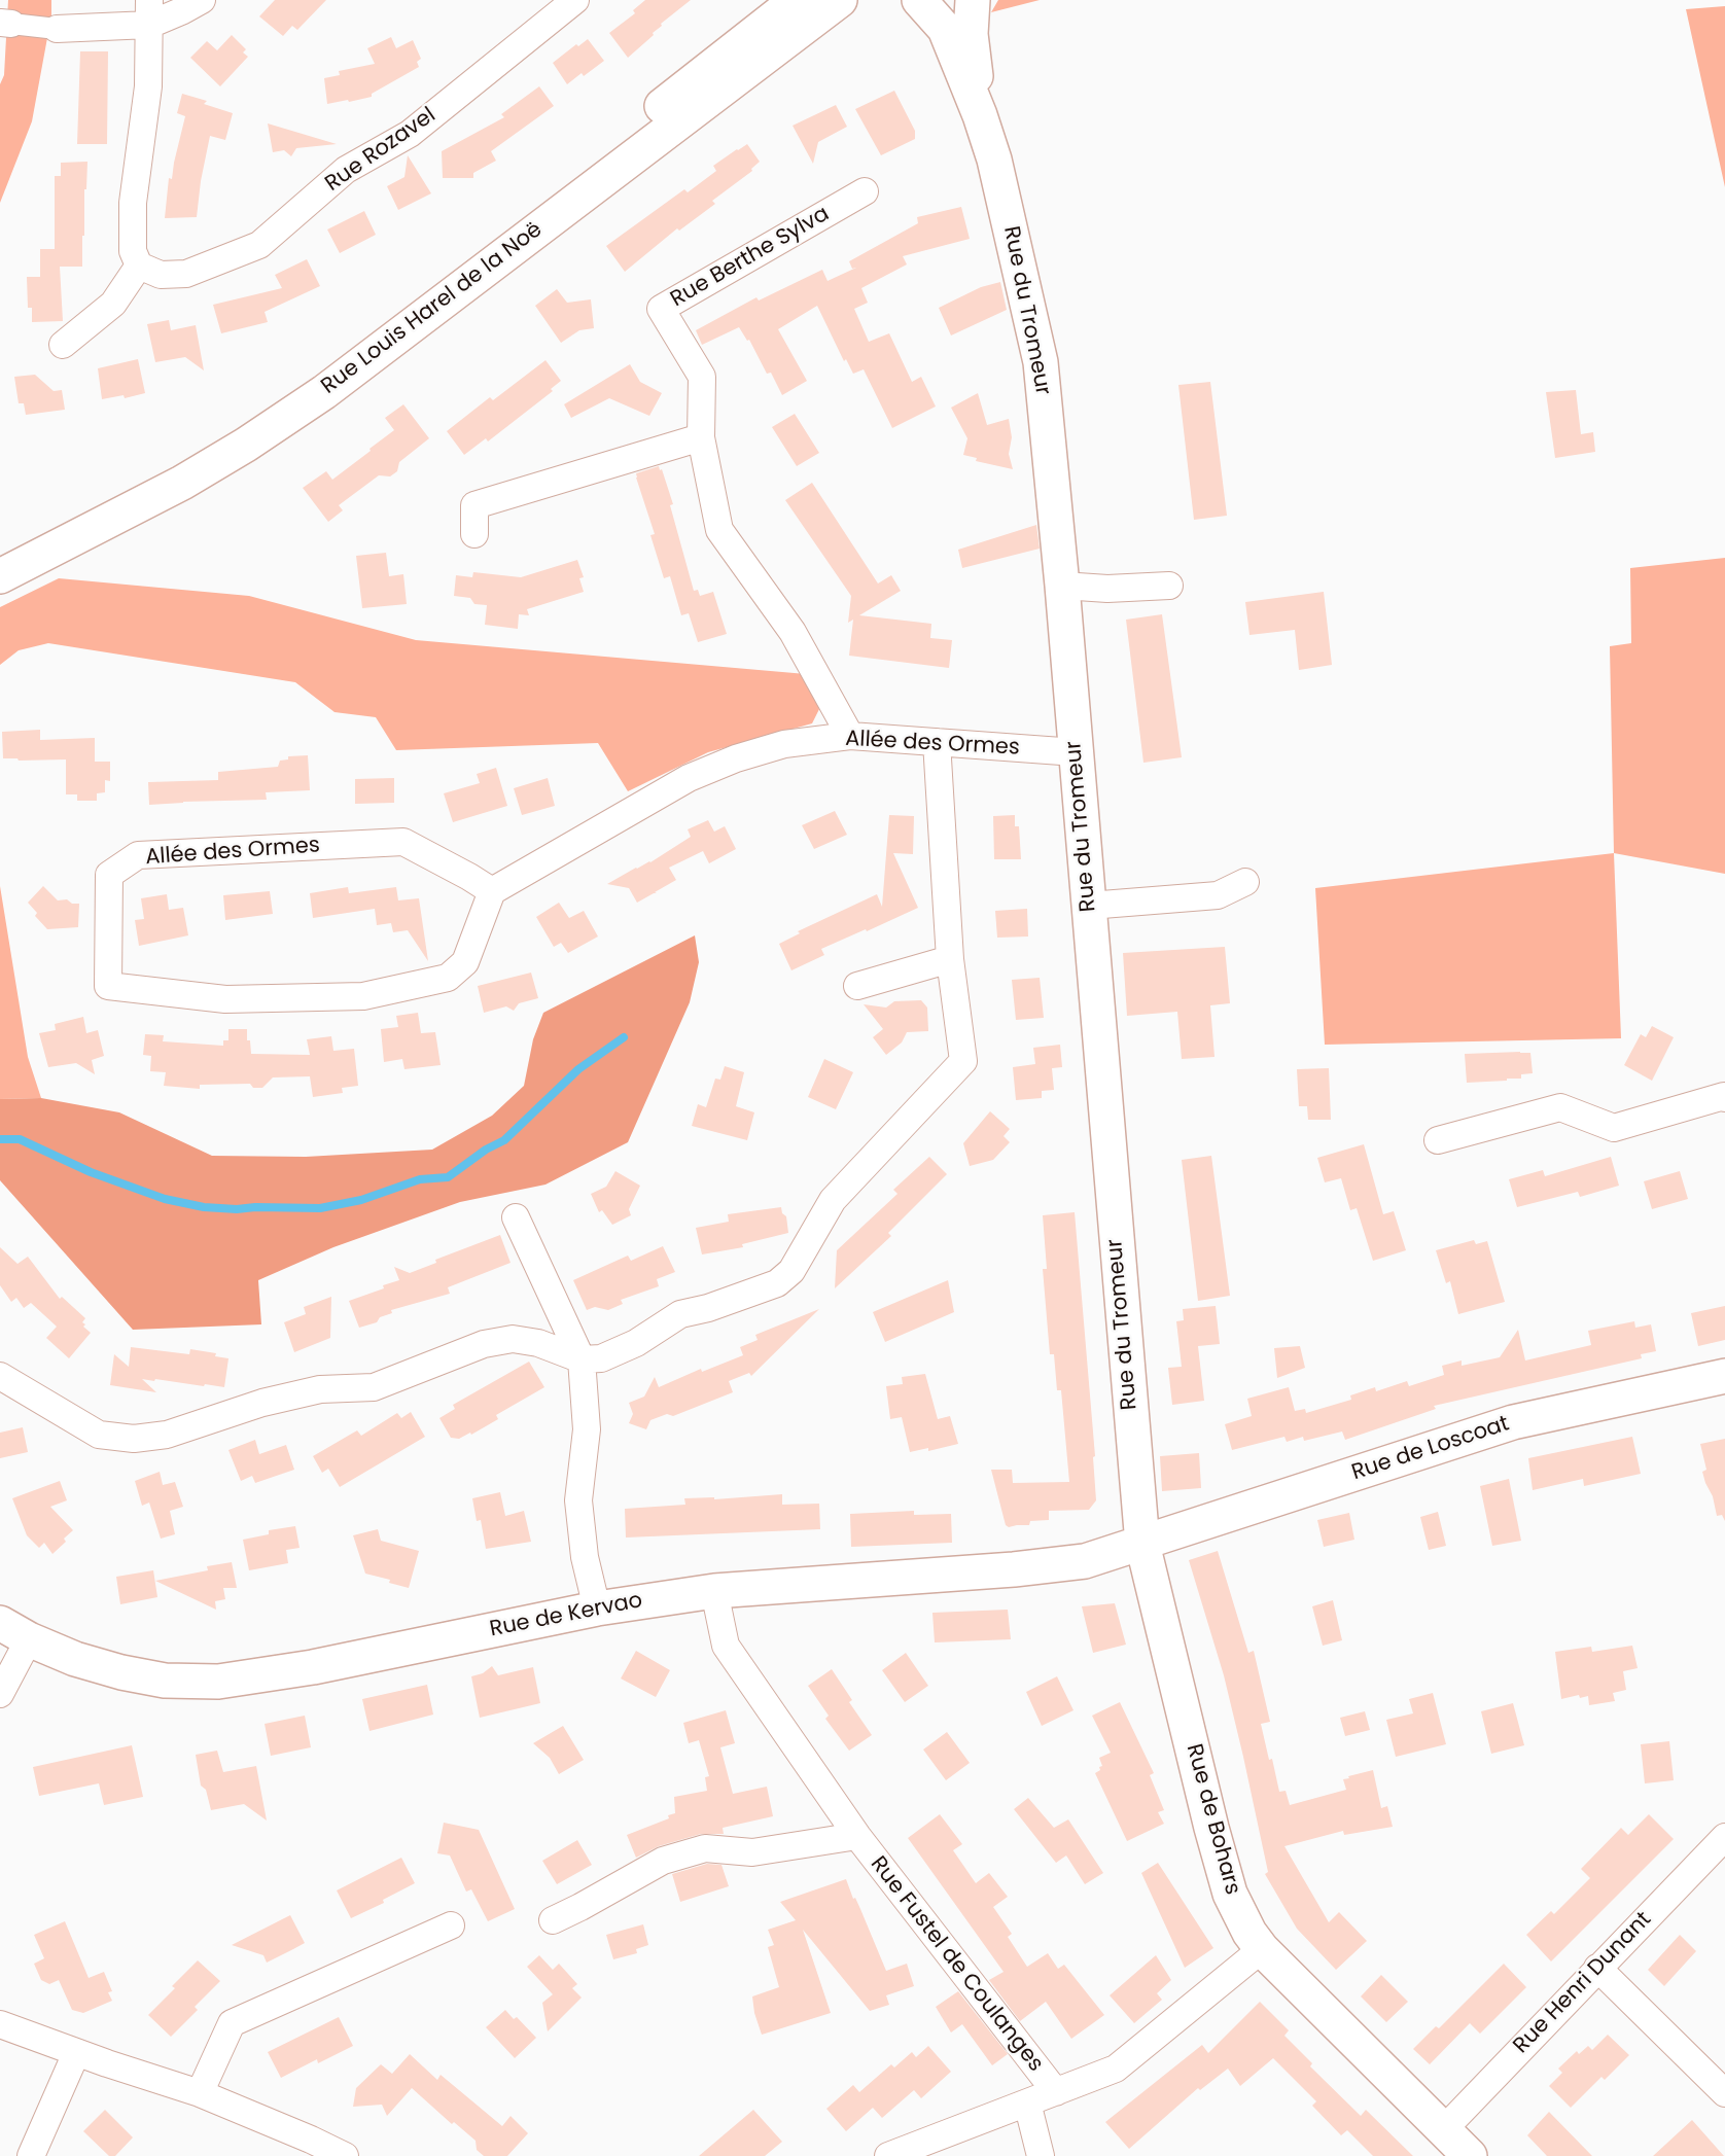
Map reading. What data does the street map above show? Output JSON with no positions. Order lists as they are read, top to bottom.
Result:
{
  "streets": {
    "main road": [
      "Rue Louis Harel de la Noë",
      "Rue du Tromeur",
      "Rue de Loscoat",
      "Rue de Kervao",
      "Rue de Bohars"
    ],
    "street": [
      "Rue Rozavel",
      "Rue Berthe Sylva",
      "Allée des Ormes",
      "Rue Fustel de Coulanges",
      "Rue Henri Dunant"
    ]
  },
  "crossings": [
    ["Rue Berthe Sylva", "Allée des Ormes"],
    ["Rue du Tromeur", "Allée des Ormes"],
    ["Rue du Tromeur", "Rue de Loscoat"],
    ["Rue du Tromeur", "Rue de Kervao"],
    ["Rue du Tromeur", "Rue de Bohars"],
    ["Rue de Loscoat", "Rue de Kervao"],
    ["Rue de Loscoat", "Rue de Bohars"],
    ["Rue de Kervao", "Rue de Bohars"],
    ["Rue de Kervao", "Rue Fustel de Coulanges"],
    ["Rue de Bohars", "Rue Henri Dunant"]
  ]
}
